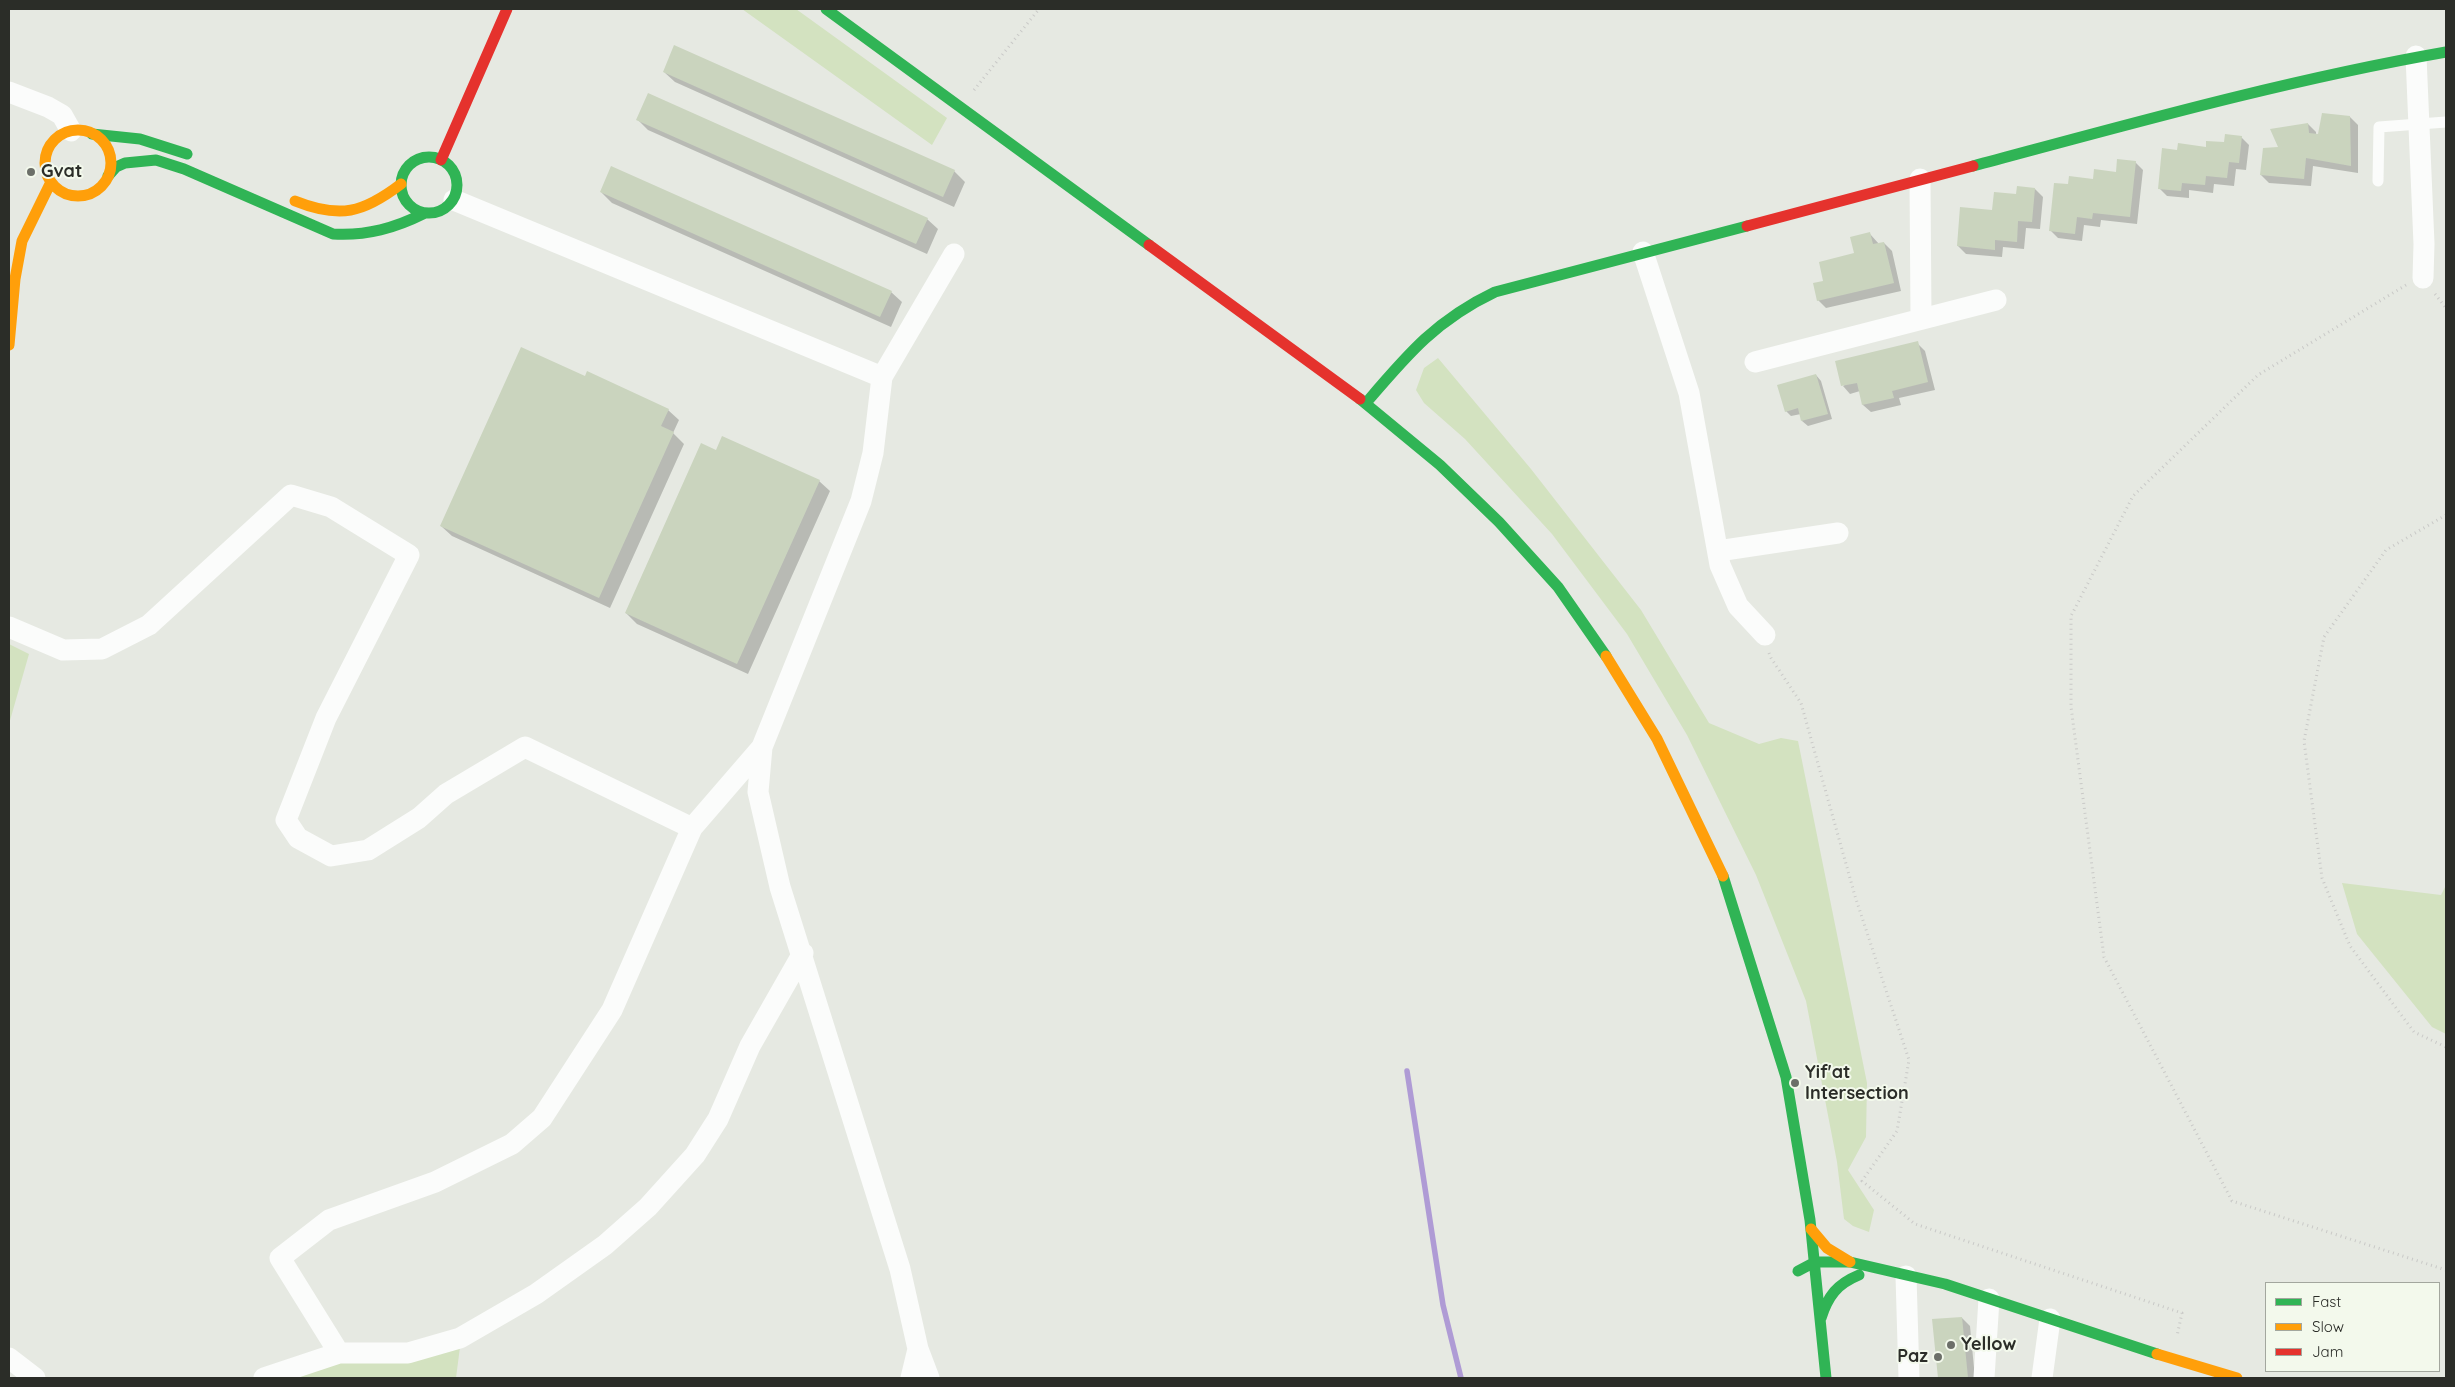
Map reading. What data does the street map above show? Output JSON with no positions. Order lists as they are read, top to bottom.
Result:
{
  "places": [
    "Gvat",
    "Yif'at Intersection",
    "Yellow",
    "Paz"
  ],
  "legend": ["Fast", "Slow", "Jam"]
}
